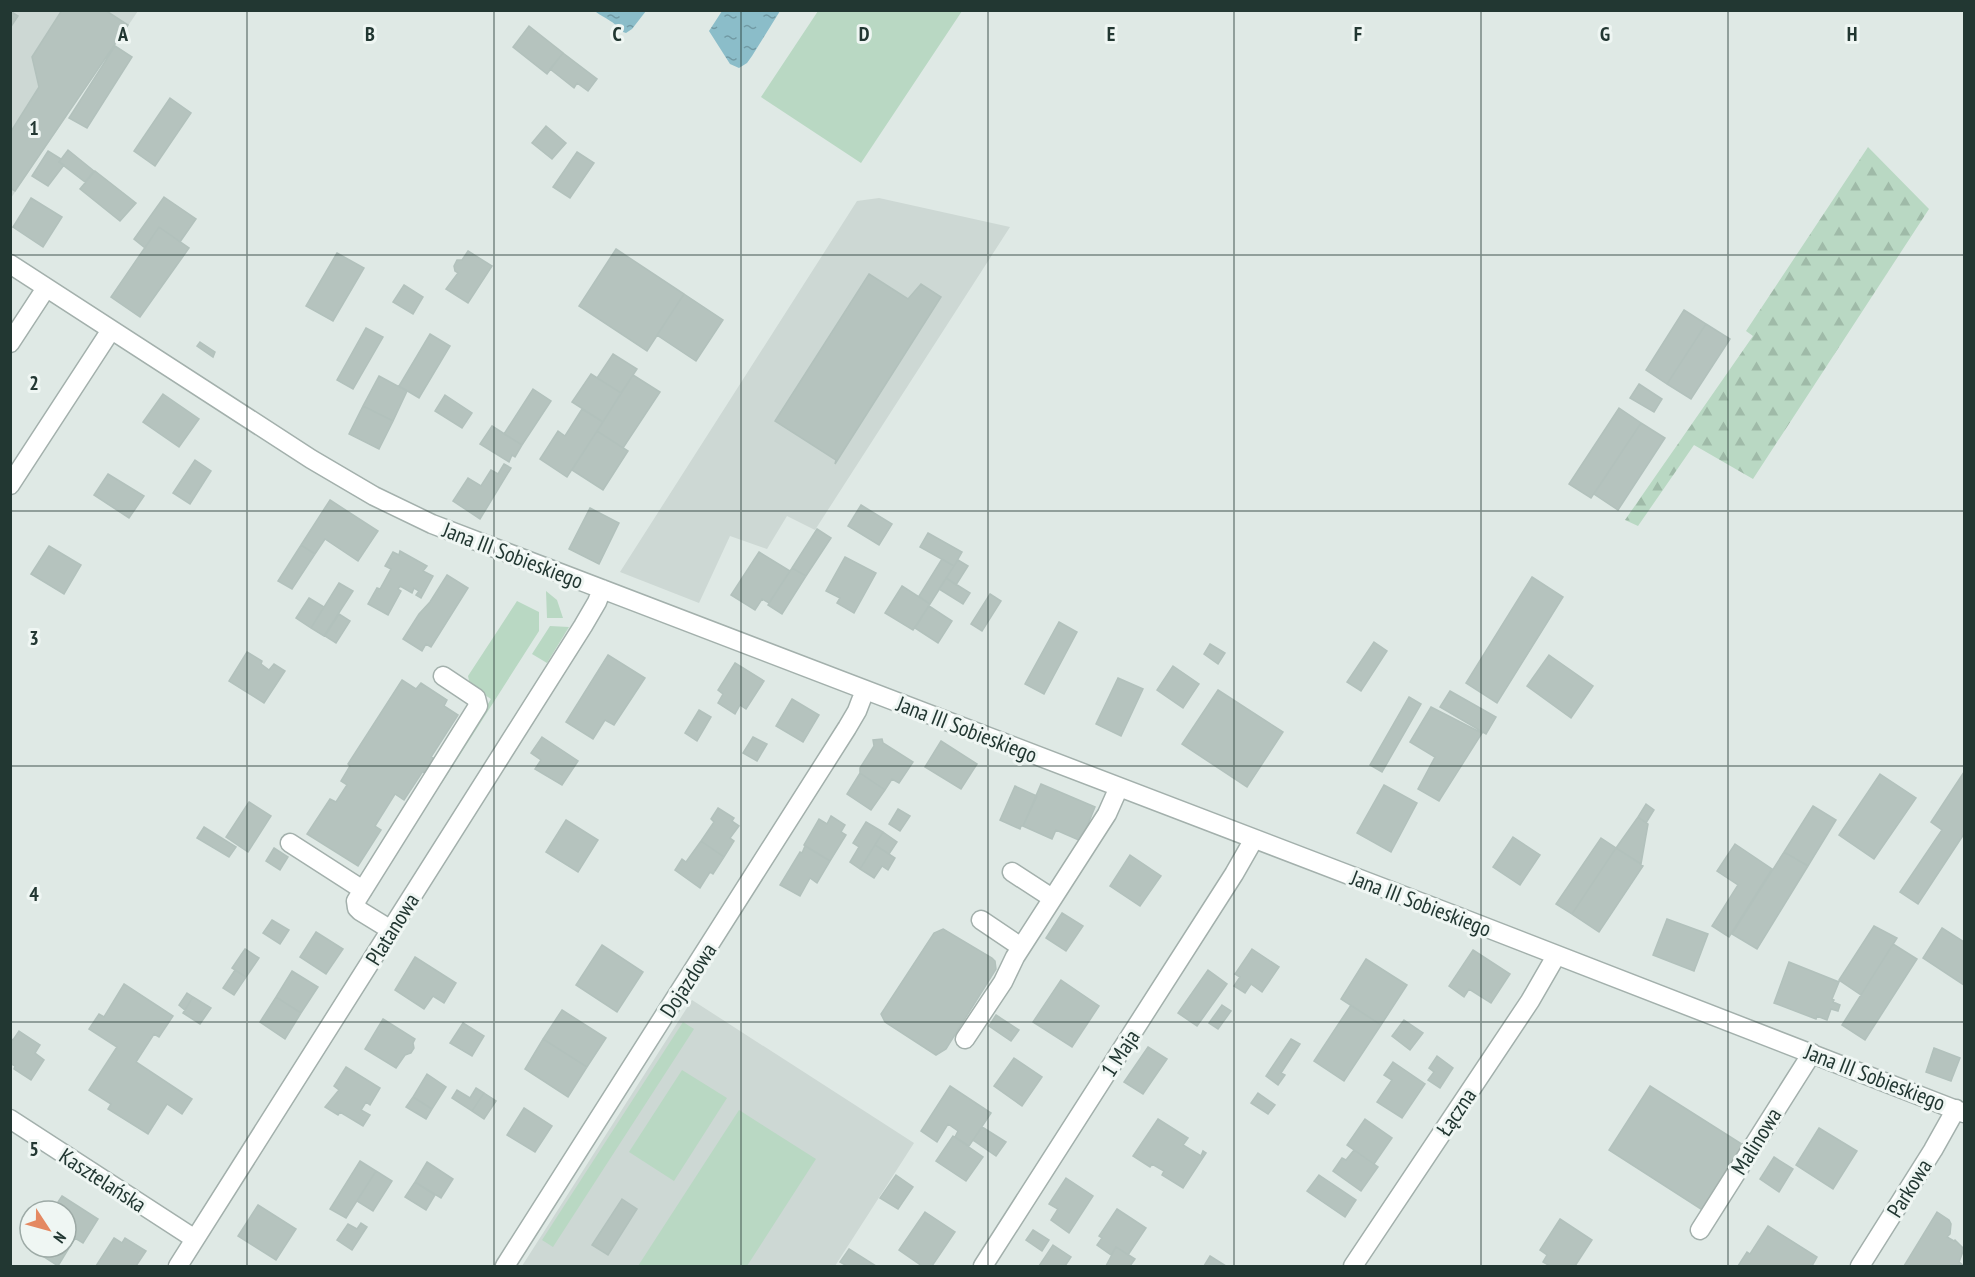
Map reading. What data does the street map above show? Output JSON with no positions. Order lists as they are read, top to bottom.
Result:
{
  "streets": {
    "street": [
      "Jana III Sobieskiego",
      "Platanowa",
      "Dojazdowa",
      "1 Maja",
      "Łączna",
      "Malinowa",
      "Kasztelańska",
      "Parkowa"
    ]
  },
  "crossings": [
    ["Jana III Sobieskiego", "Platanowa"],
    ["Jana III Sobieskiego", "Dojazdowa"],
    ["Jana III Sobieskiego", "1 Maja"],
    ["Jana III Sobieskiego", "Łączna"],
    ["Jana III Sobieskiego", "Malinowa"],
    ["Jana III Sobieskiego", "Parkowa"],
    ["Platanowa", "Kasztelańska"]
  ],
  "north": "bottom right",
  "grid": {
    "columns": [
      "A",
      "B",
      "C",
      "D",
      "E",
      "F",
      "G",
      "H"
    ],
    "rows": [
      "1",
      "2",
      "3",
      "4",
      "5"
    ]
  }
}
